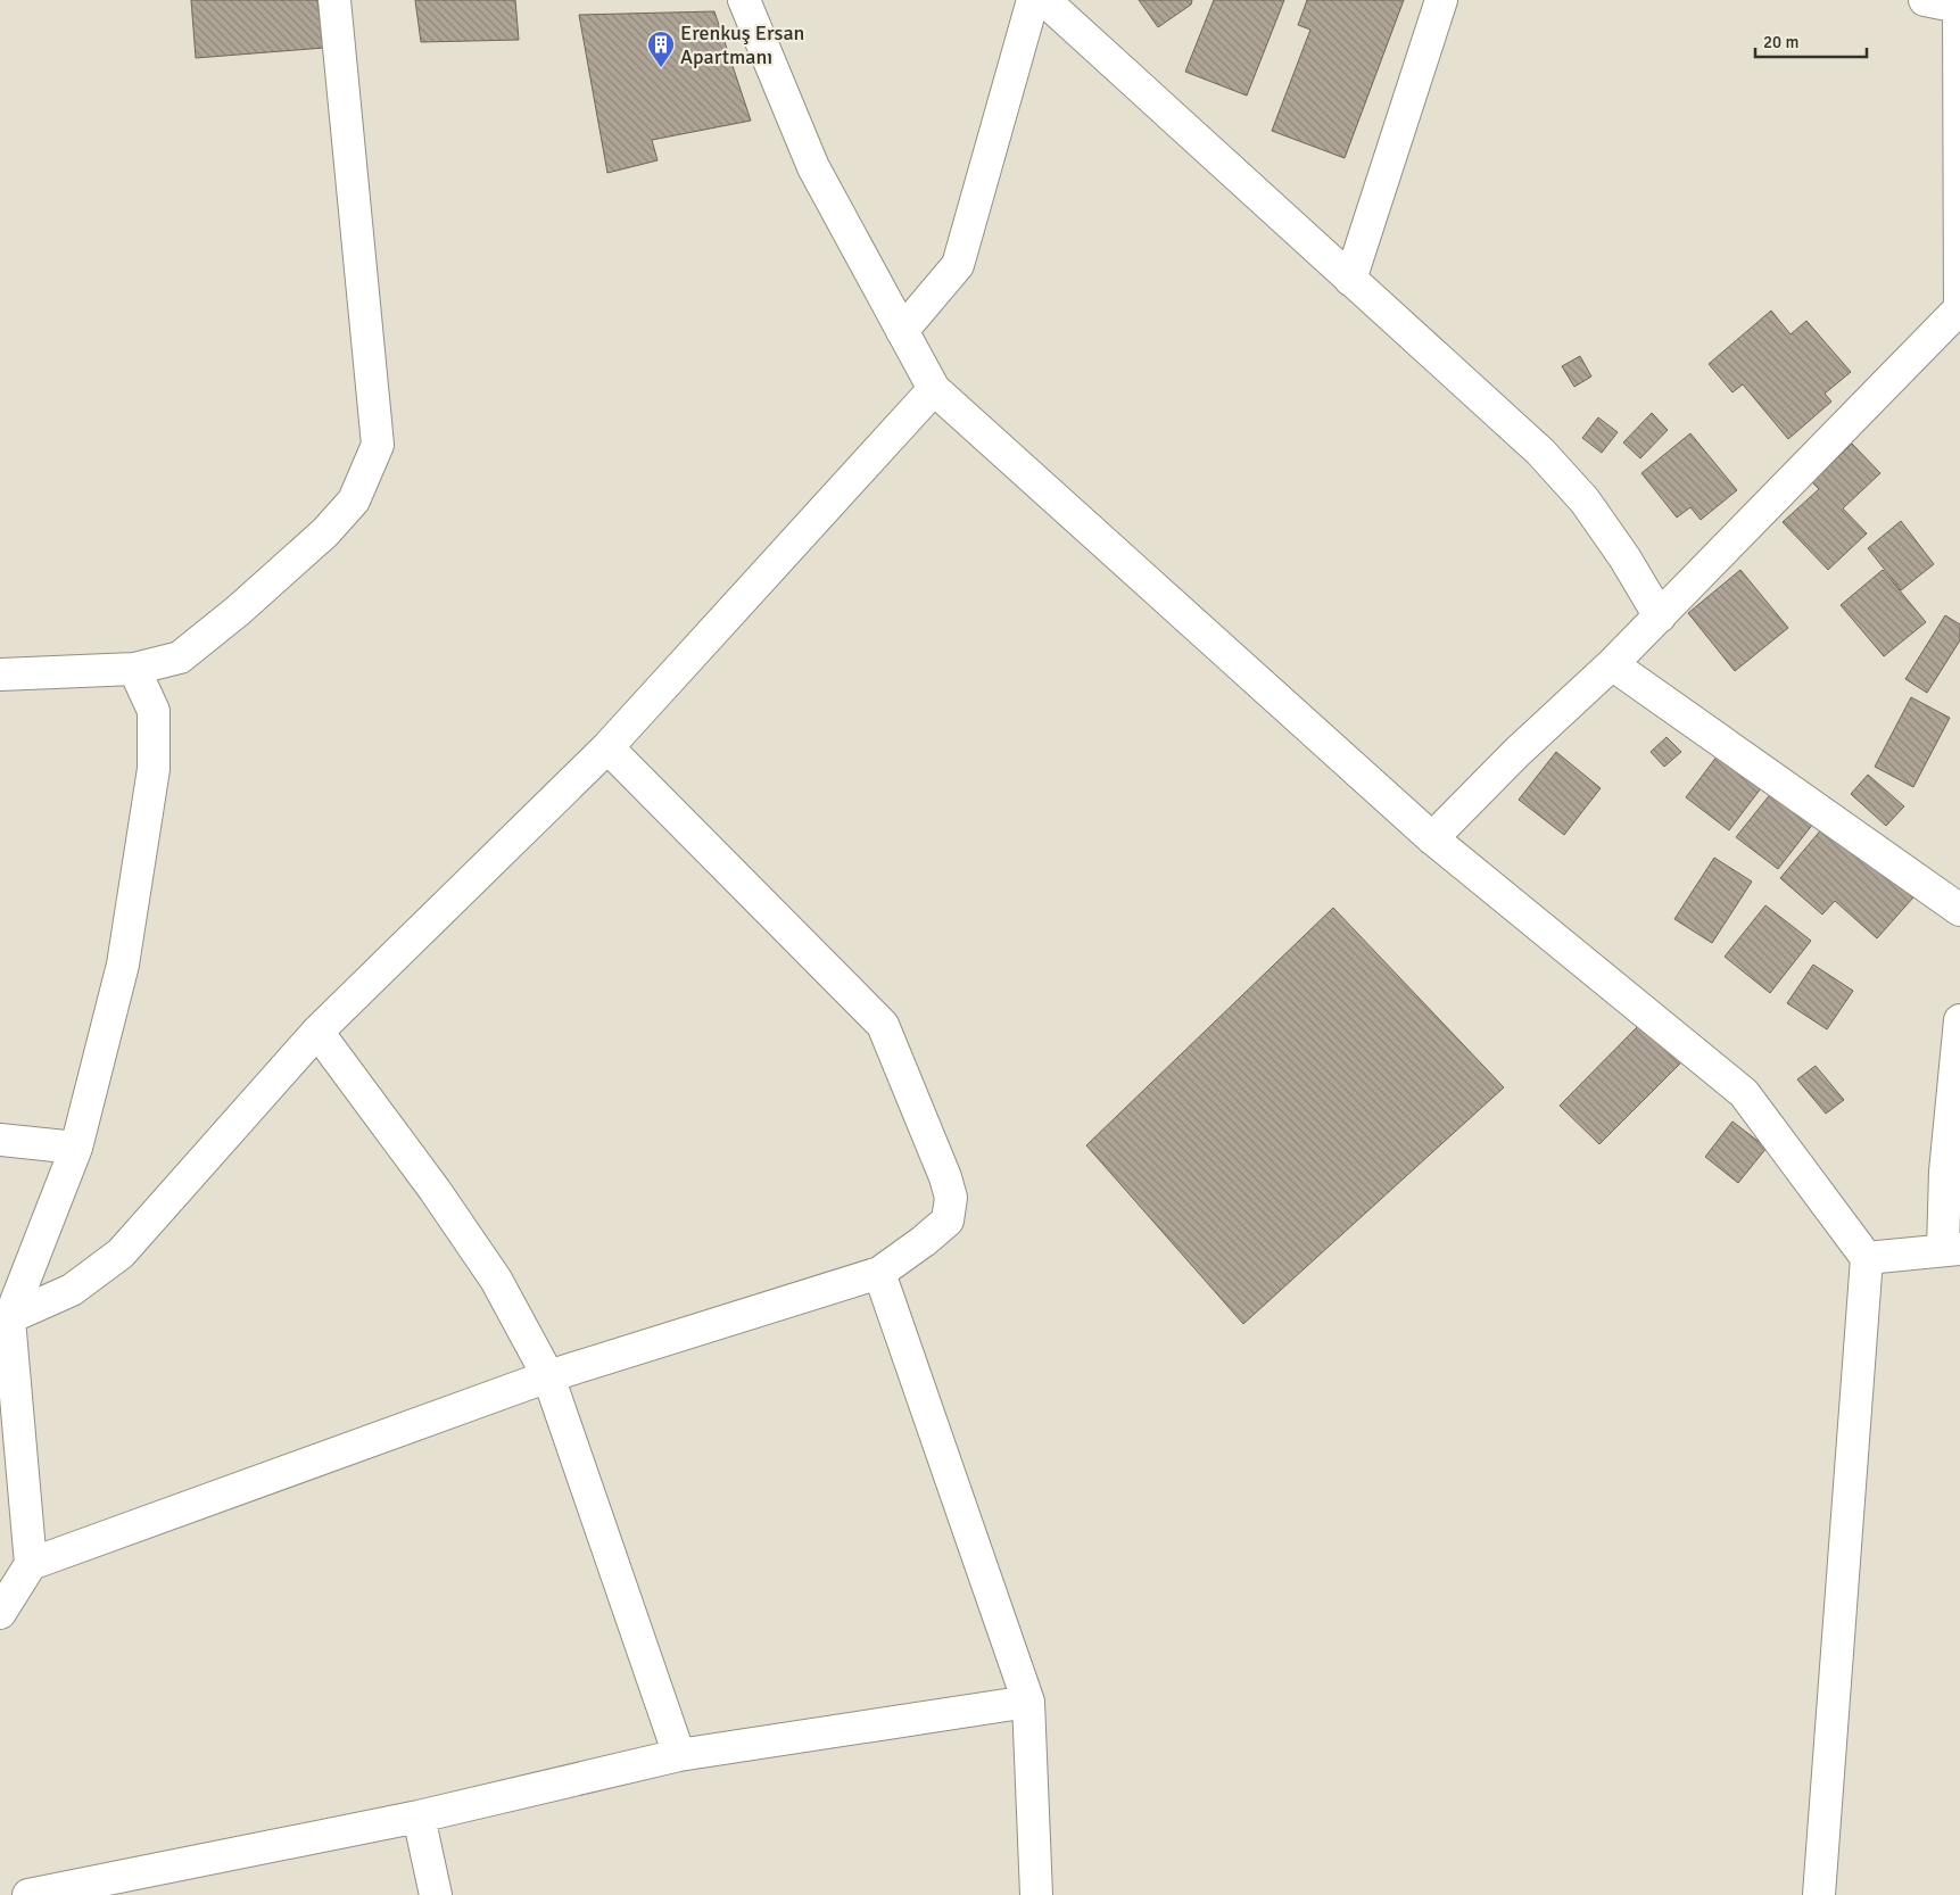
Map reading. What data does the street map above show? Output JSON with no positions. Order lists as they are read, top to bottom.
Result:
{
  "places": {
    "building": ["Erenkuş Ersan Apartmanı"]
  },
  "scale_bar": "20 m"
}
